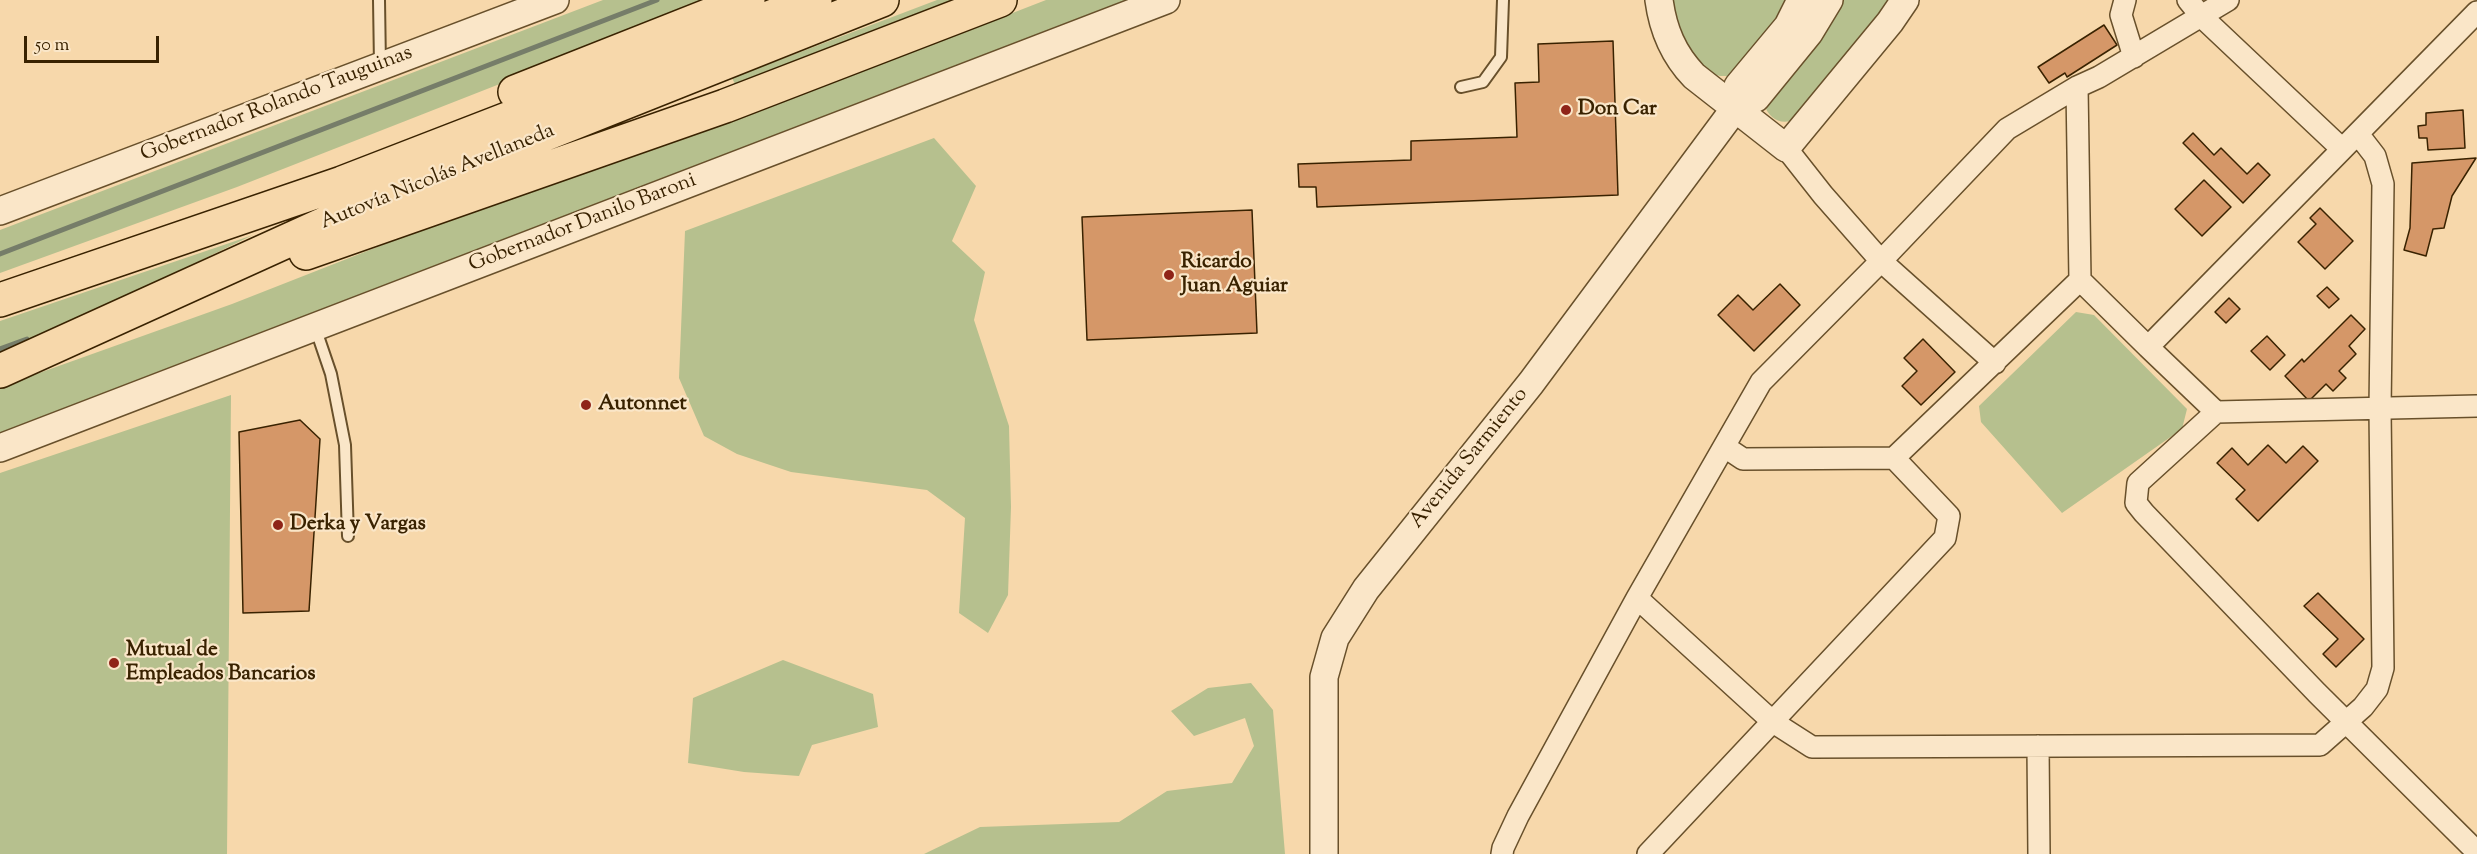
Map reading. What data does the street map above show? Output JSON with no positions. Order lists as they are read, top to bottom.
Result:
{
  "streets": {
    "highway": ["Autovía Nicolás Avellaneda"],
    "street": ["Gobernador Rolando Tauguinas", "Gobernador Danilo Baroni", "Avenida Sarmiento"]
  },
  "places": [
    "Don Car",
    "Ricardo Juan Aguiar",
    "Autonnet",
    "Derka y Vargas",
    "Mutual de Empleados Bancarios"
  ],
  "scale_bar": "50 m"
}
